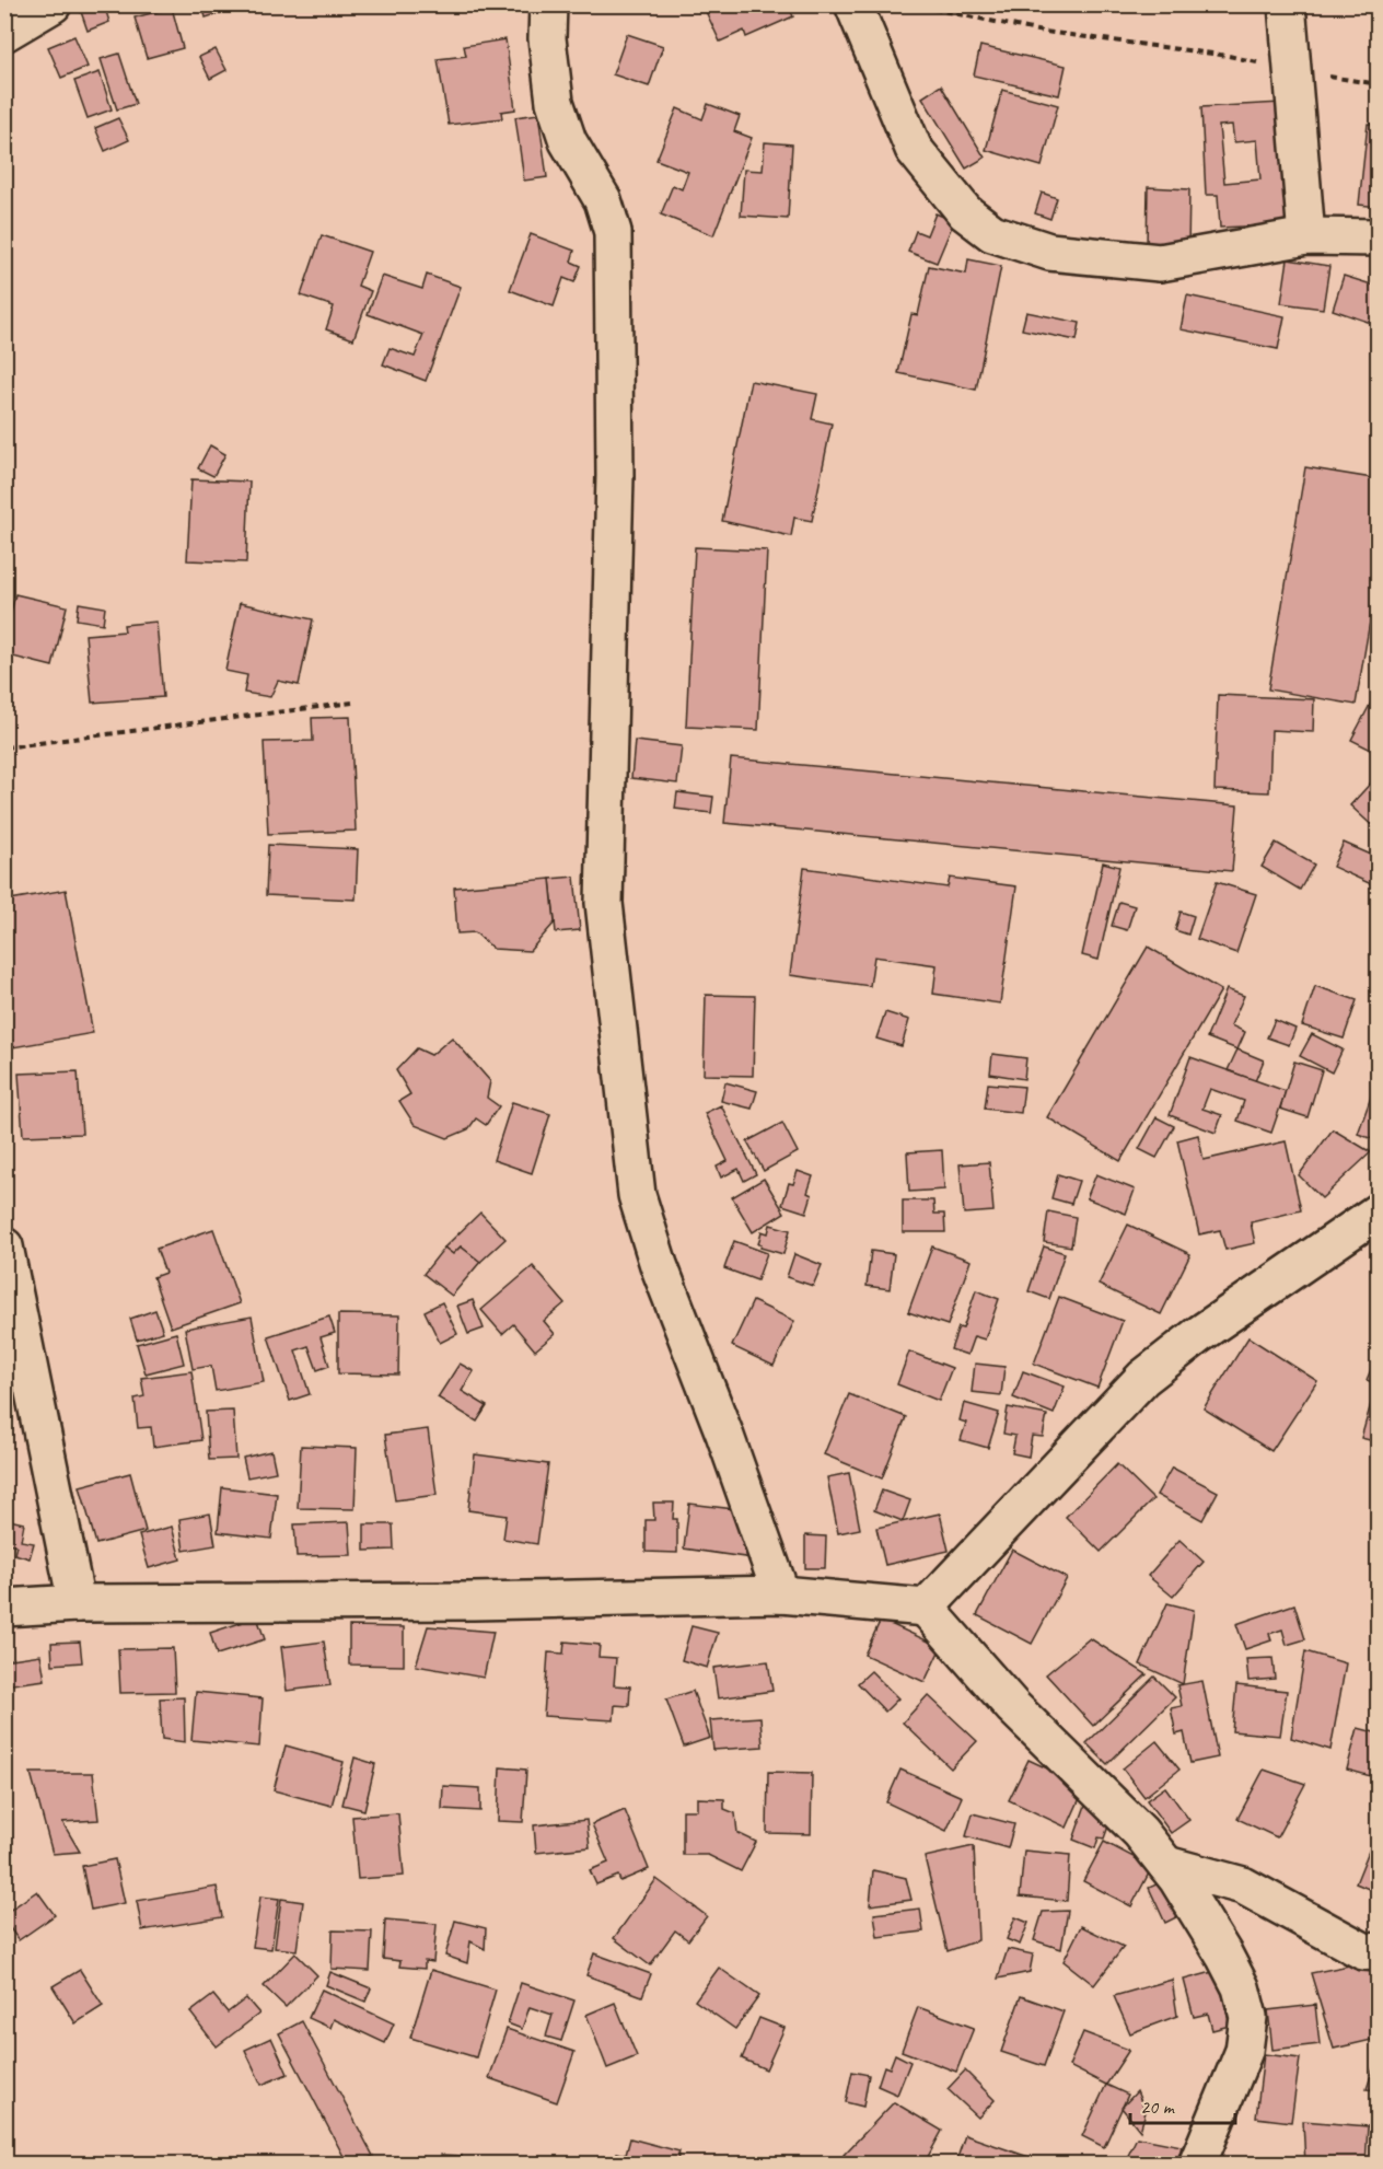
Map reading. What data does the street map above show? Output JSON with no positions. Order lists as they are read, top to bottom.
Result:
{
  "scale_bar": "20 m"
}
